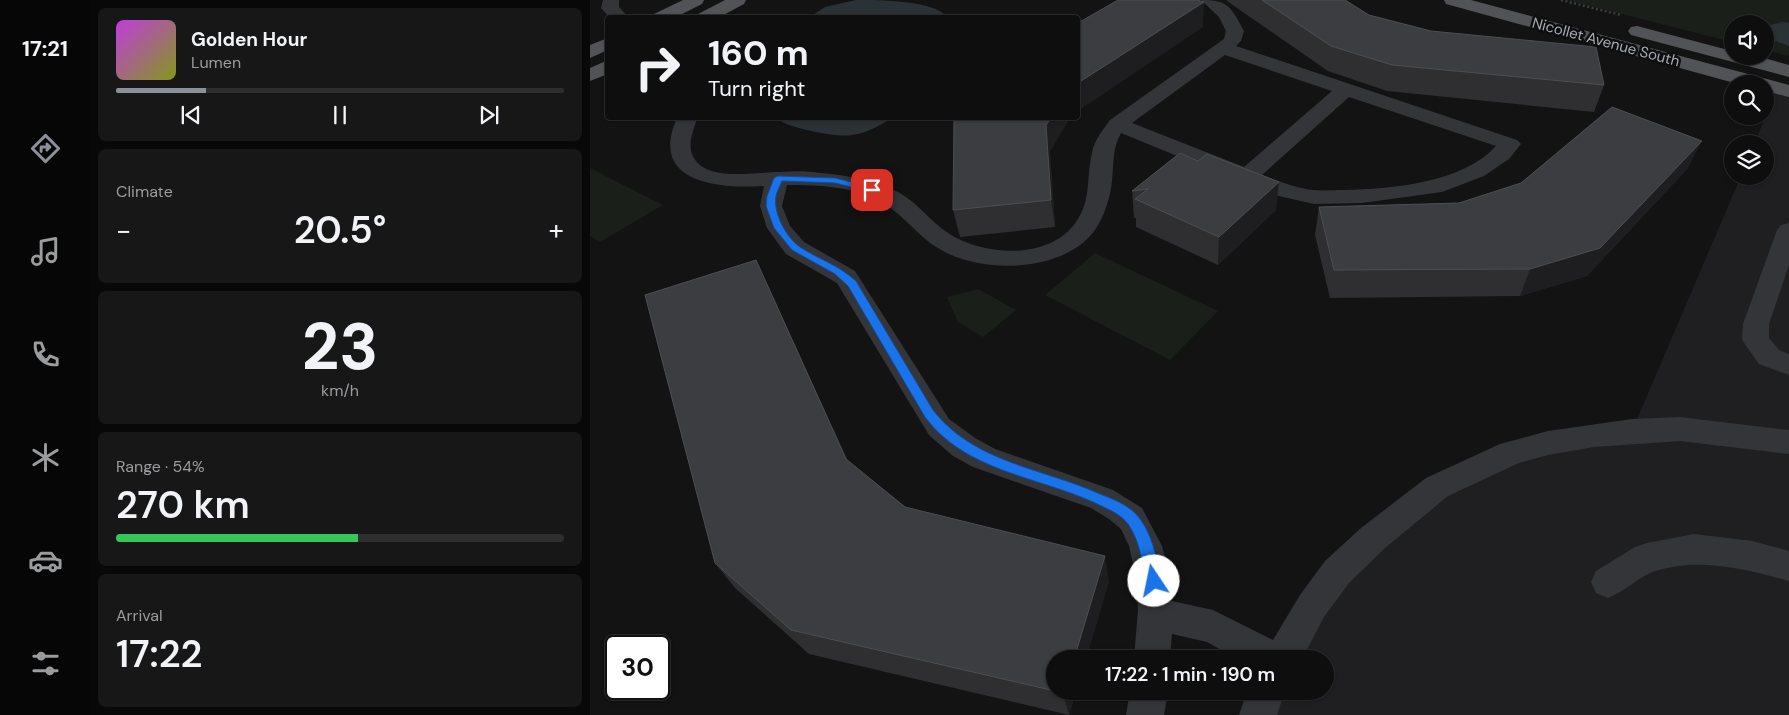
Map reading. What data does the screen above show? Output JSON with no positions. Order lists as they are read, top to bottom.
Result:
{
  "streets": {
    "main road": ["Nicollet Avenue South"]
  },
  "page": {
    "tabs": "17:21",
    "turn": ["160 m", "Turn right"],
    "song": ["Golden Hour", "Lumen"],
    "tile": [
      "Climate",
      ["23", "km/h"],
      ["Range · 54%", "270 km"],
      ["Arrival", "17:22"]
    ],
    "heat": ["−", "20.5°", "+"],
    "limit": "30",
    "trip": "17:22 · 1 min · 190 m"
  }
}
